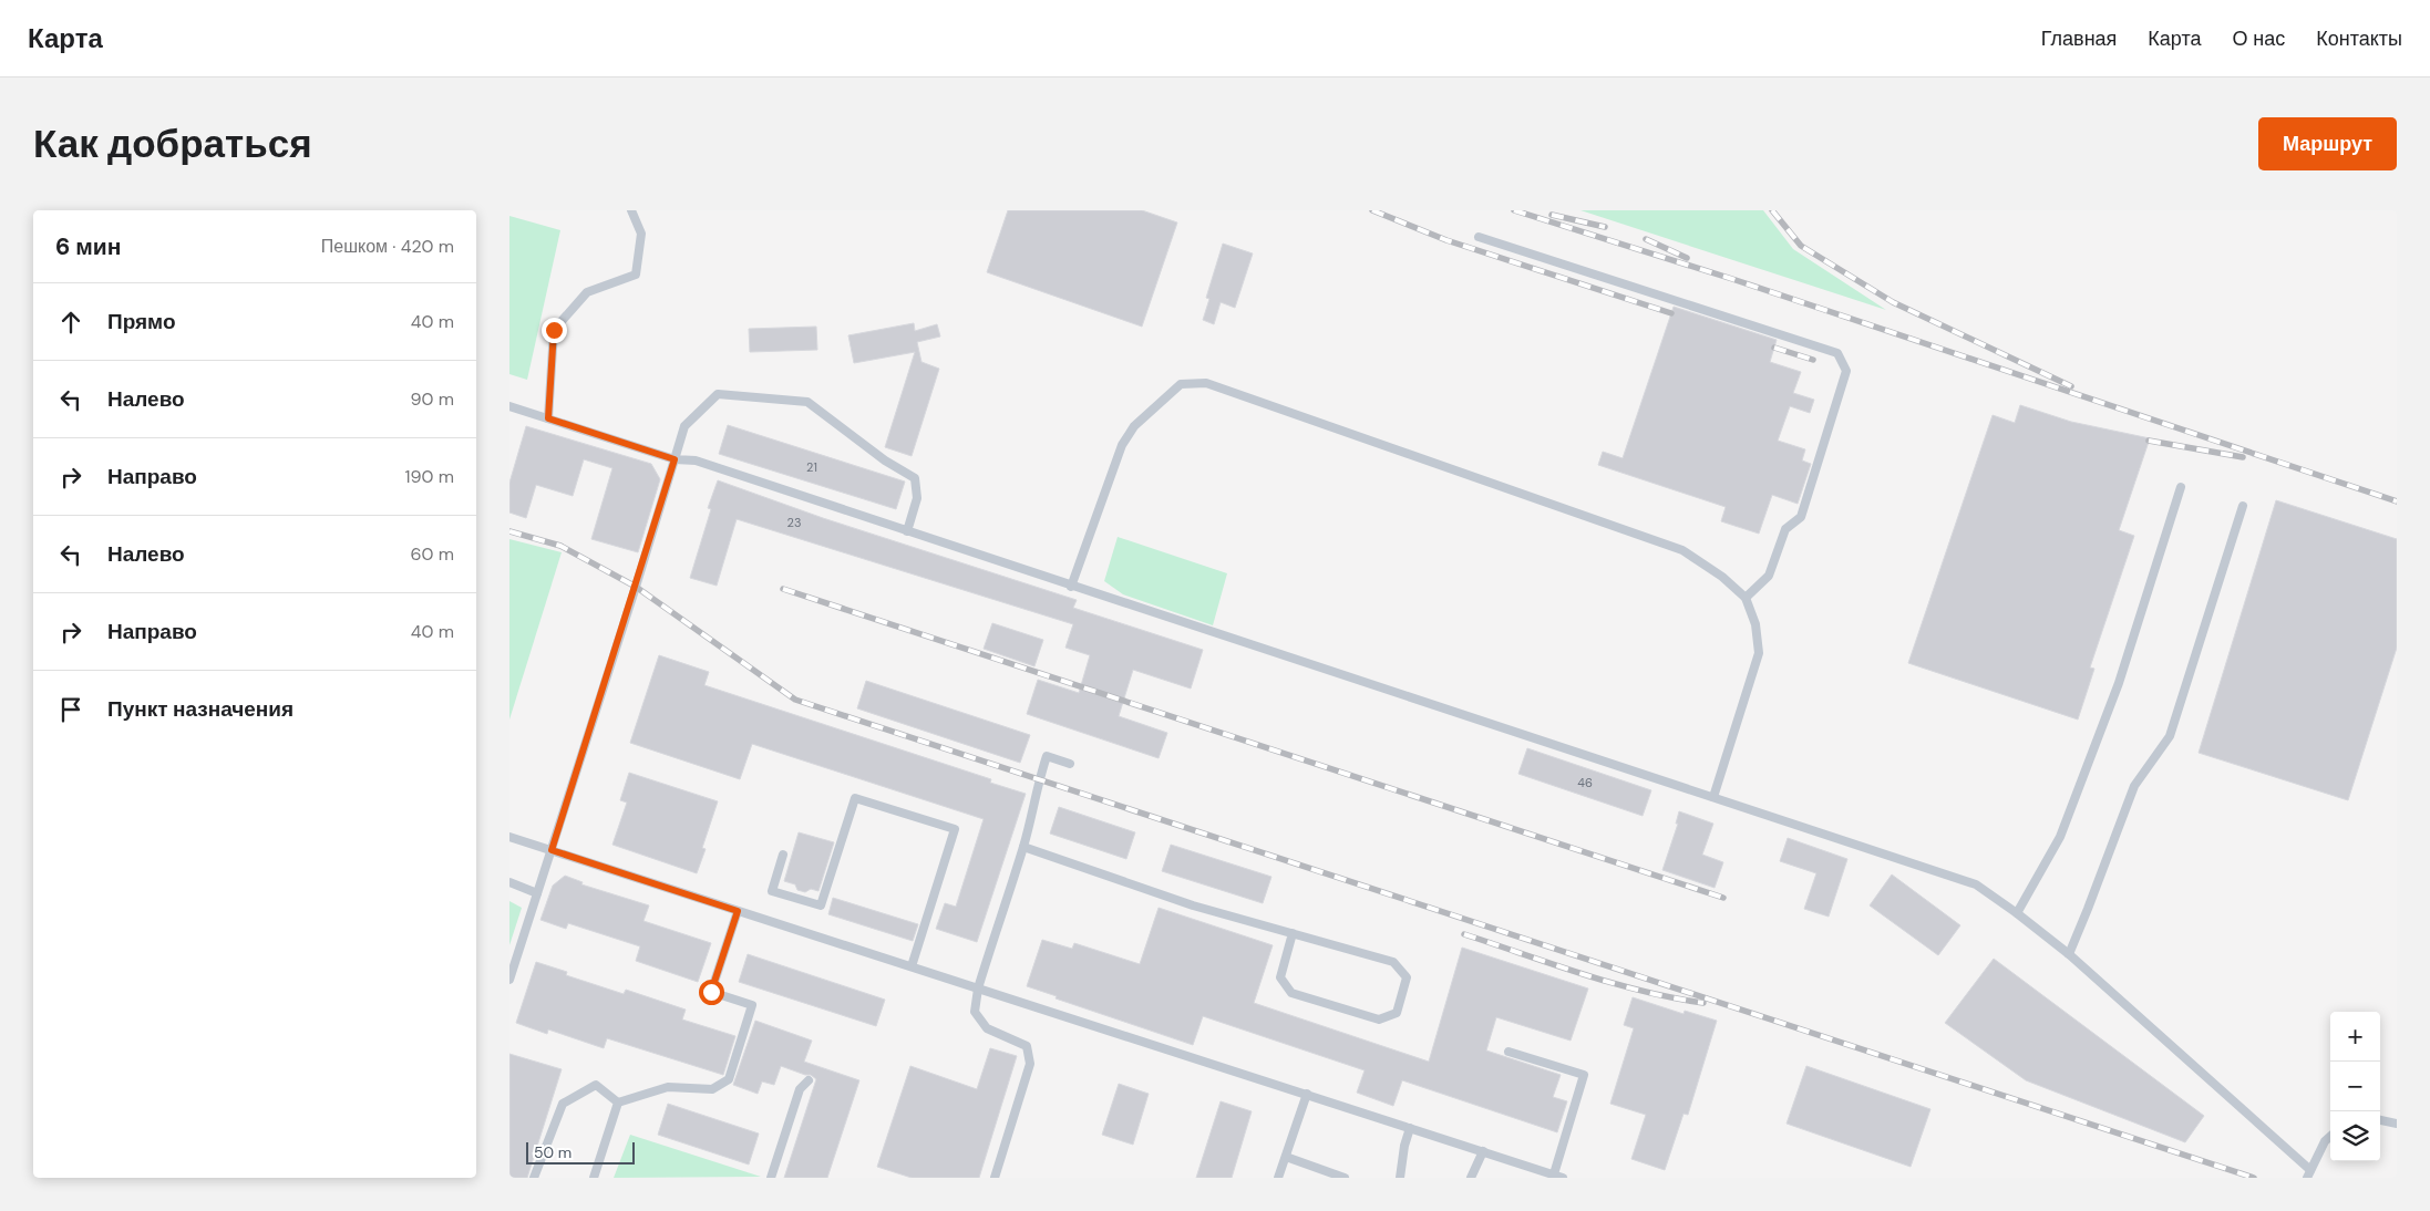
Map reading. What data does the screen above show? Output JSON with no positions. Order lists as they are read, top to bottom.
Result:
{
  "house_numbers": ["21", "23", "46"],
  "scale_bar": "50 m",
  "page": {
    "header": "Карта",
    "nav": [
      "Главная",
      "Карта",
      "О нас",
      "Контакты"
    ],
    "buttons": "Маршрут",
    "title": "Как добраться",
    "heading": ["6 мин", "Пешком · 420 m"],
    "list": [
      ["Прямо", "40 m"],
      ["Налево", "90 m"],
      ["Направо", "190 m"],
      ["Налево", "60 m"],
      ["Направо", "40 m"],
      "Пункт назначения"
    ],
    "map_buttons": ["+", "−"],
    "scale": "50 m"
  }
}
